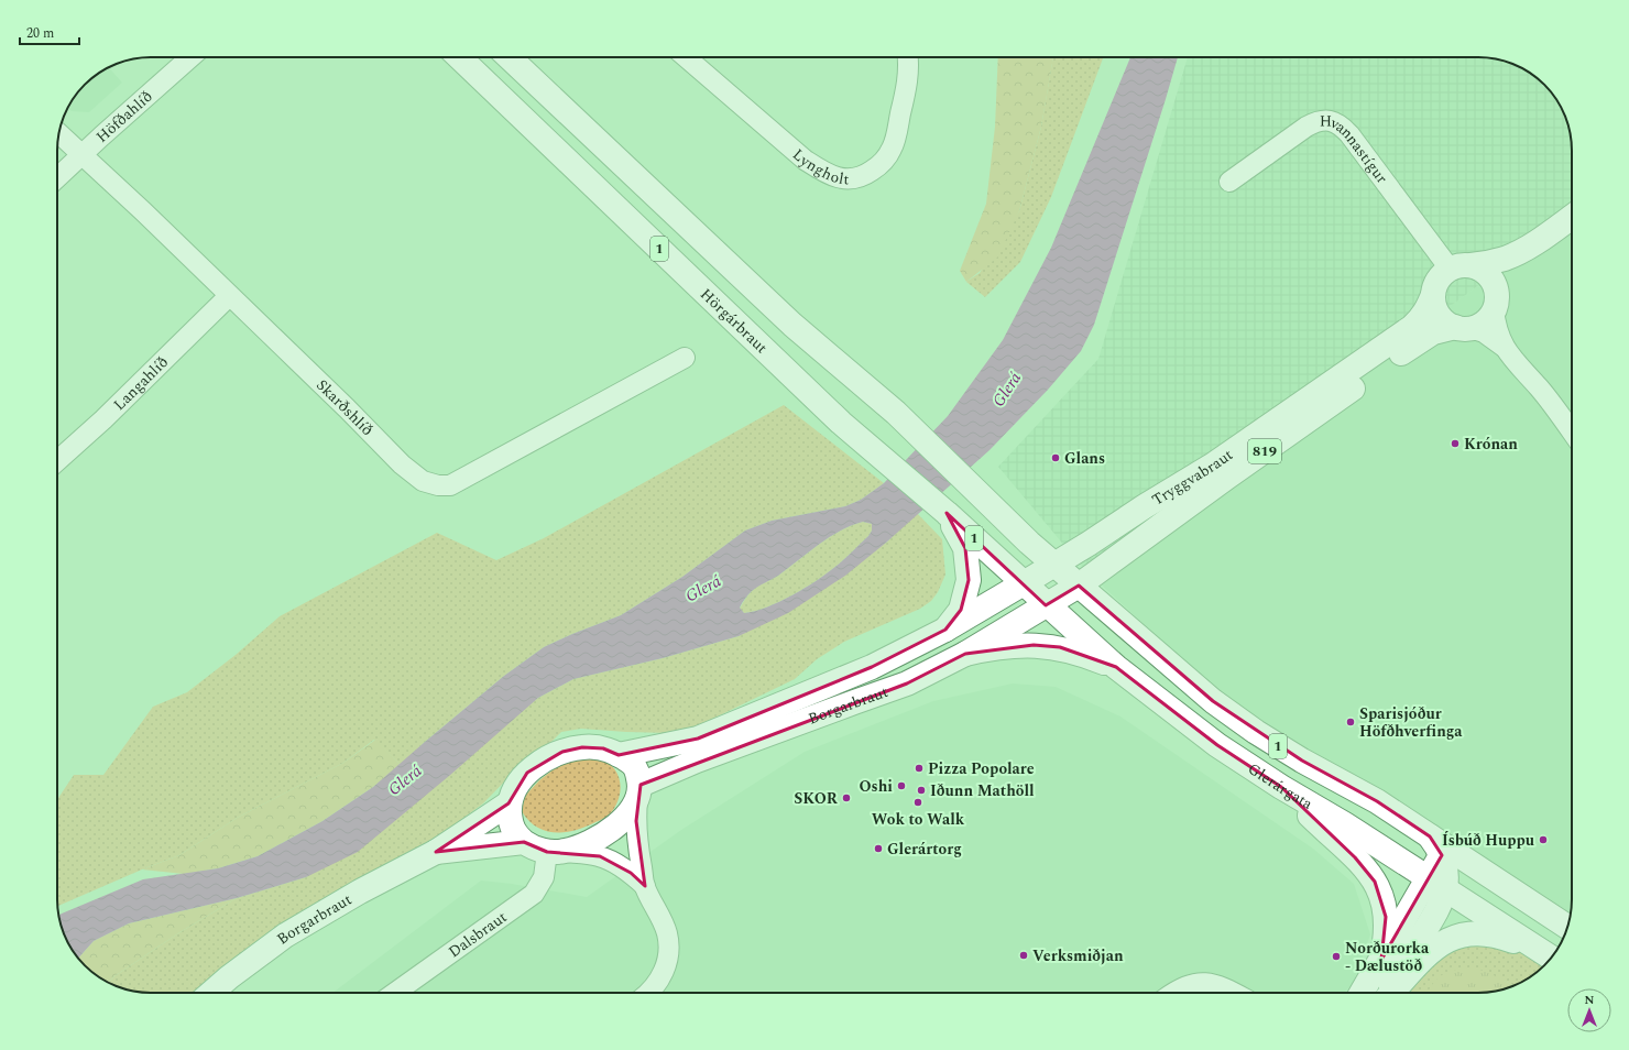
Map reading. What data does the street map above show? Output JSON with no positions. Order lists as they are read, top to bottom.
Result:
{
  "streets": {
    "main road": [
      "1",
      "Hörgárbraut",
      "819",
      "Tryggvabraut",
      "Borgarbraut",
      "Glerárgata"
    ],
    "street": [
      "Höfðahlíð",
      "Hvannastígur",
      "Lyngholt",
      "Langahlíð",
      "Skarðshlíð",
      "Dalsbraut"
    ]
  },
  "crossings": [
    ["Höfðahlíð", "Skarðshlíð"],
    ["Hvannastígur", "Tryggvabraut"],
    ["1", "Tryggvabraut"],
    ["1", "Glerárgata"],
    ["Hörgárbraut", "Tryggvabraut"],
    ["Hörgárbraut", "Borgarbraut"],
    ["Hörgárbraut", "Glerárgata"],
    ["Langahlíð", "Skarðshlíð"],
    ["Tryggvabraut", "Borgarbraut"],
    ["Tryggvabraut", "Glerárgata"],
    ["Borgarbraut", "Glerárgata"],
    ["Borgarbraut", "Dalsbraut"]
  ],
  "water": ["Glerá"],
  "places": [
    "Krónan",
    "Glans",
    "Sparisjóður Höfðhverfinga",
    "Pizza Popolare",
    "Oshi",
    "Iðunn Mathöll",
    "SKOR",
    "Wok to Walk",
    "Ísbúð Huppu",
    "Glerártorg",
    "Verksmiðjan",
    "Norðurorka - Dælustöð"
  ],
  "scale_bar": "20 m",
  "north": "top"
}
